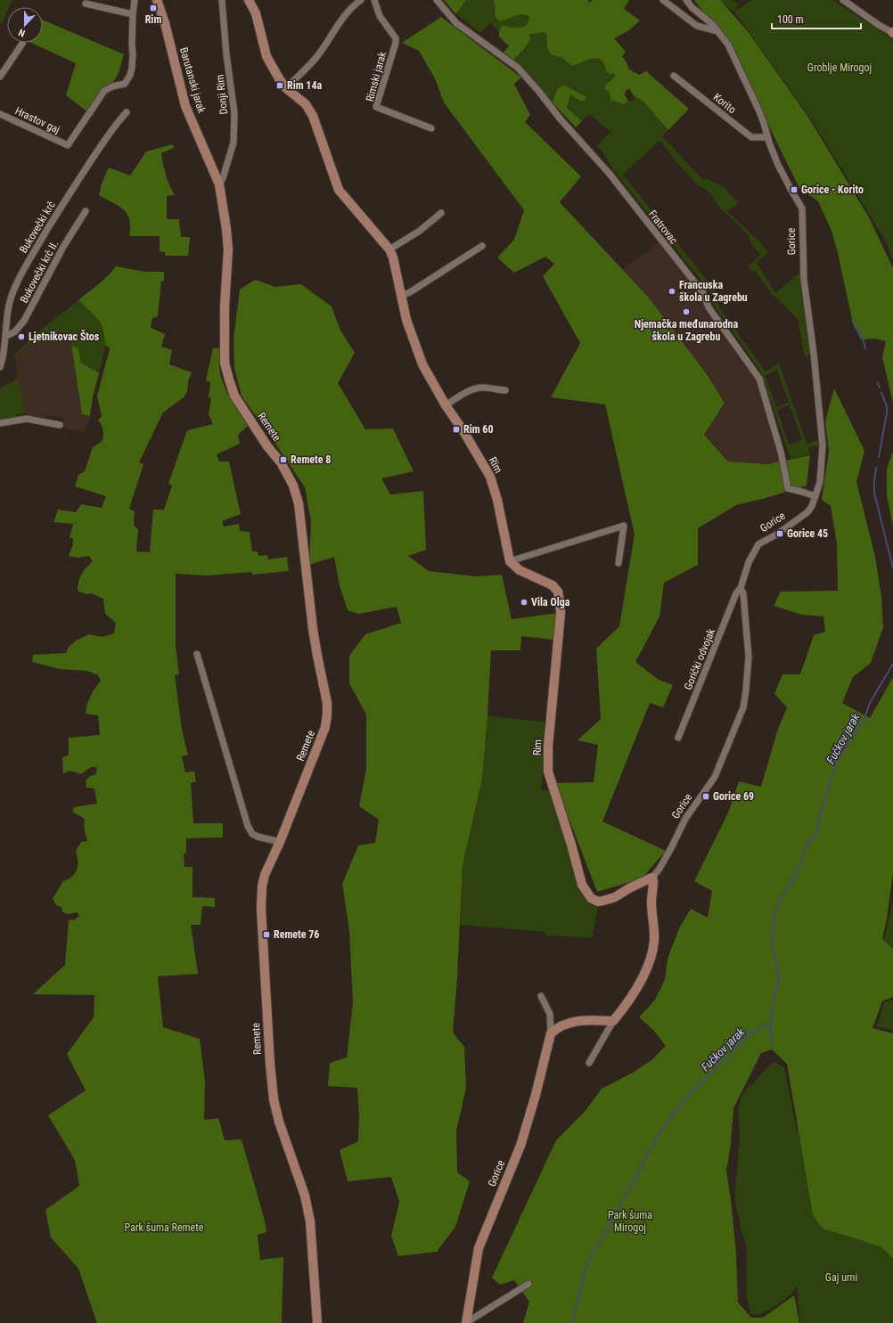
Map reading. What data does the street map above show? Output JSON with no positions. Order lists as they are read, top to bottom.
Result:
{
  "streets": {
    "street": [
      "Rimski jarak",
      "Barutanski jarak",
      "Donji Rim",
      "Korito",
      "Hrastov gaj",
      "Bukovečki krč",
      "Fratrovac",
      "Gorice",
      "Bukovečki krč II.",
      "Remete",
      "Rim",
      "Gorički odvojak"
    ]
  },
  "crossings": [
    ["Barutanski jarak", "Donji Rim"],
    ["Barutanski jarak", "Remete"],
    ["Donji Rim", "Remete"],
    ["Korito", "Gorice"],
    ["Bukovečki krč", "Bukovečki krč II."],
    ["Fratrovac", "Gorice"],
    ["Gorice", "Rim"],
    ["Gorice", "Gorički odvojak"]
  ],
  "water": ["Fučkov jarak"],
  "parks": [
    "Groblje Mirogoj",
    "Park šuma Mirogoj",
    "Park šuma Remete",
    "Gaj urni"
  ],
  "places": {
    "transit": [
      "Rim",
      "Rim 14a",
      "Gorice - Korito",
      "Rim 60",
      "Remete 8",
      "Gorice 45",
      "Gorice 69",
      "Remete 76"
    ],
    "other": [
      "Francuska škola u Zagrebu",
      "Njemačka međunarodna škola u Zagrebu",
      "Ljetnikovac Štos",
      "Vila Olga"
    ]
  },
  "scale_bar": "100 m",
  "north": "bottom"
}
